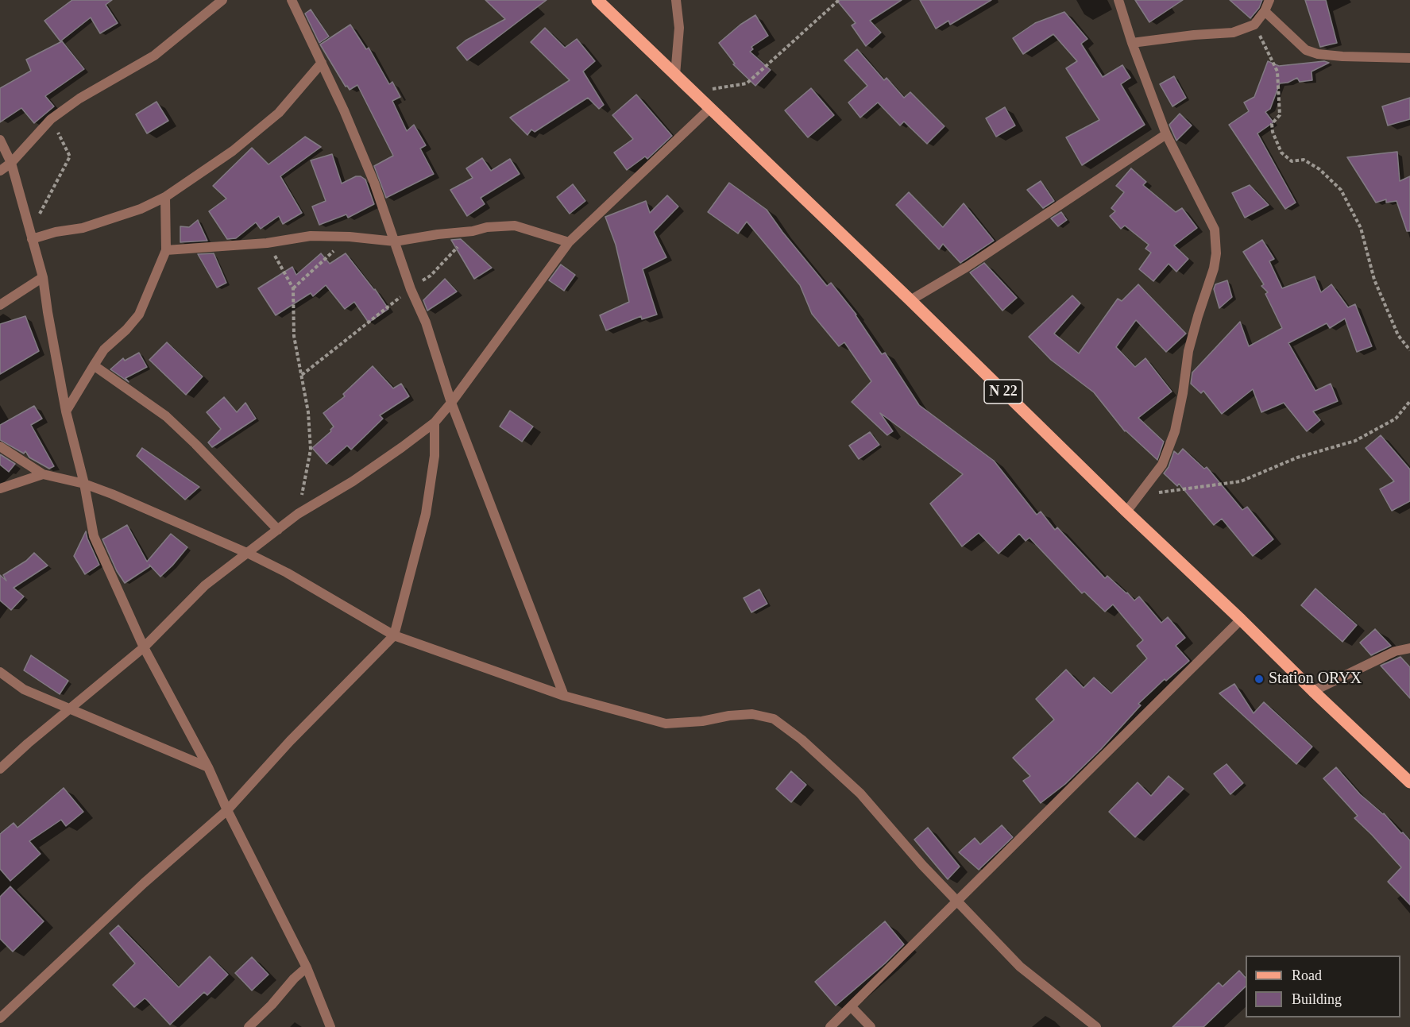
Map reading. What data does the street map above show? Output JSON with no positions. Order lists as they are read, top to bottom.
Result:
{
  "streets": {
    "main road": ["N 22"]
  },
  "places": ["Station ORYX"],
  "legend": ["Road", "Building"]
}
